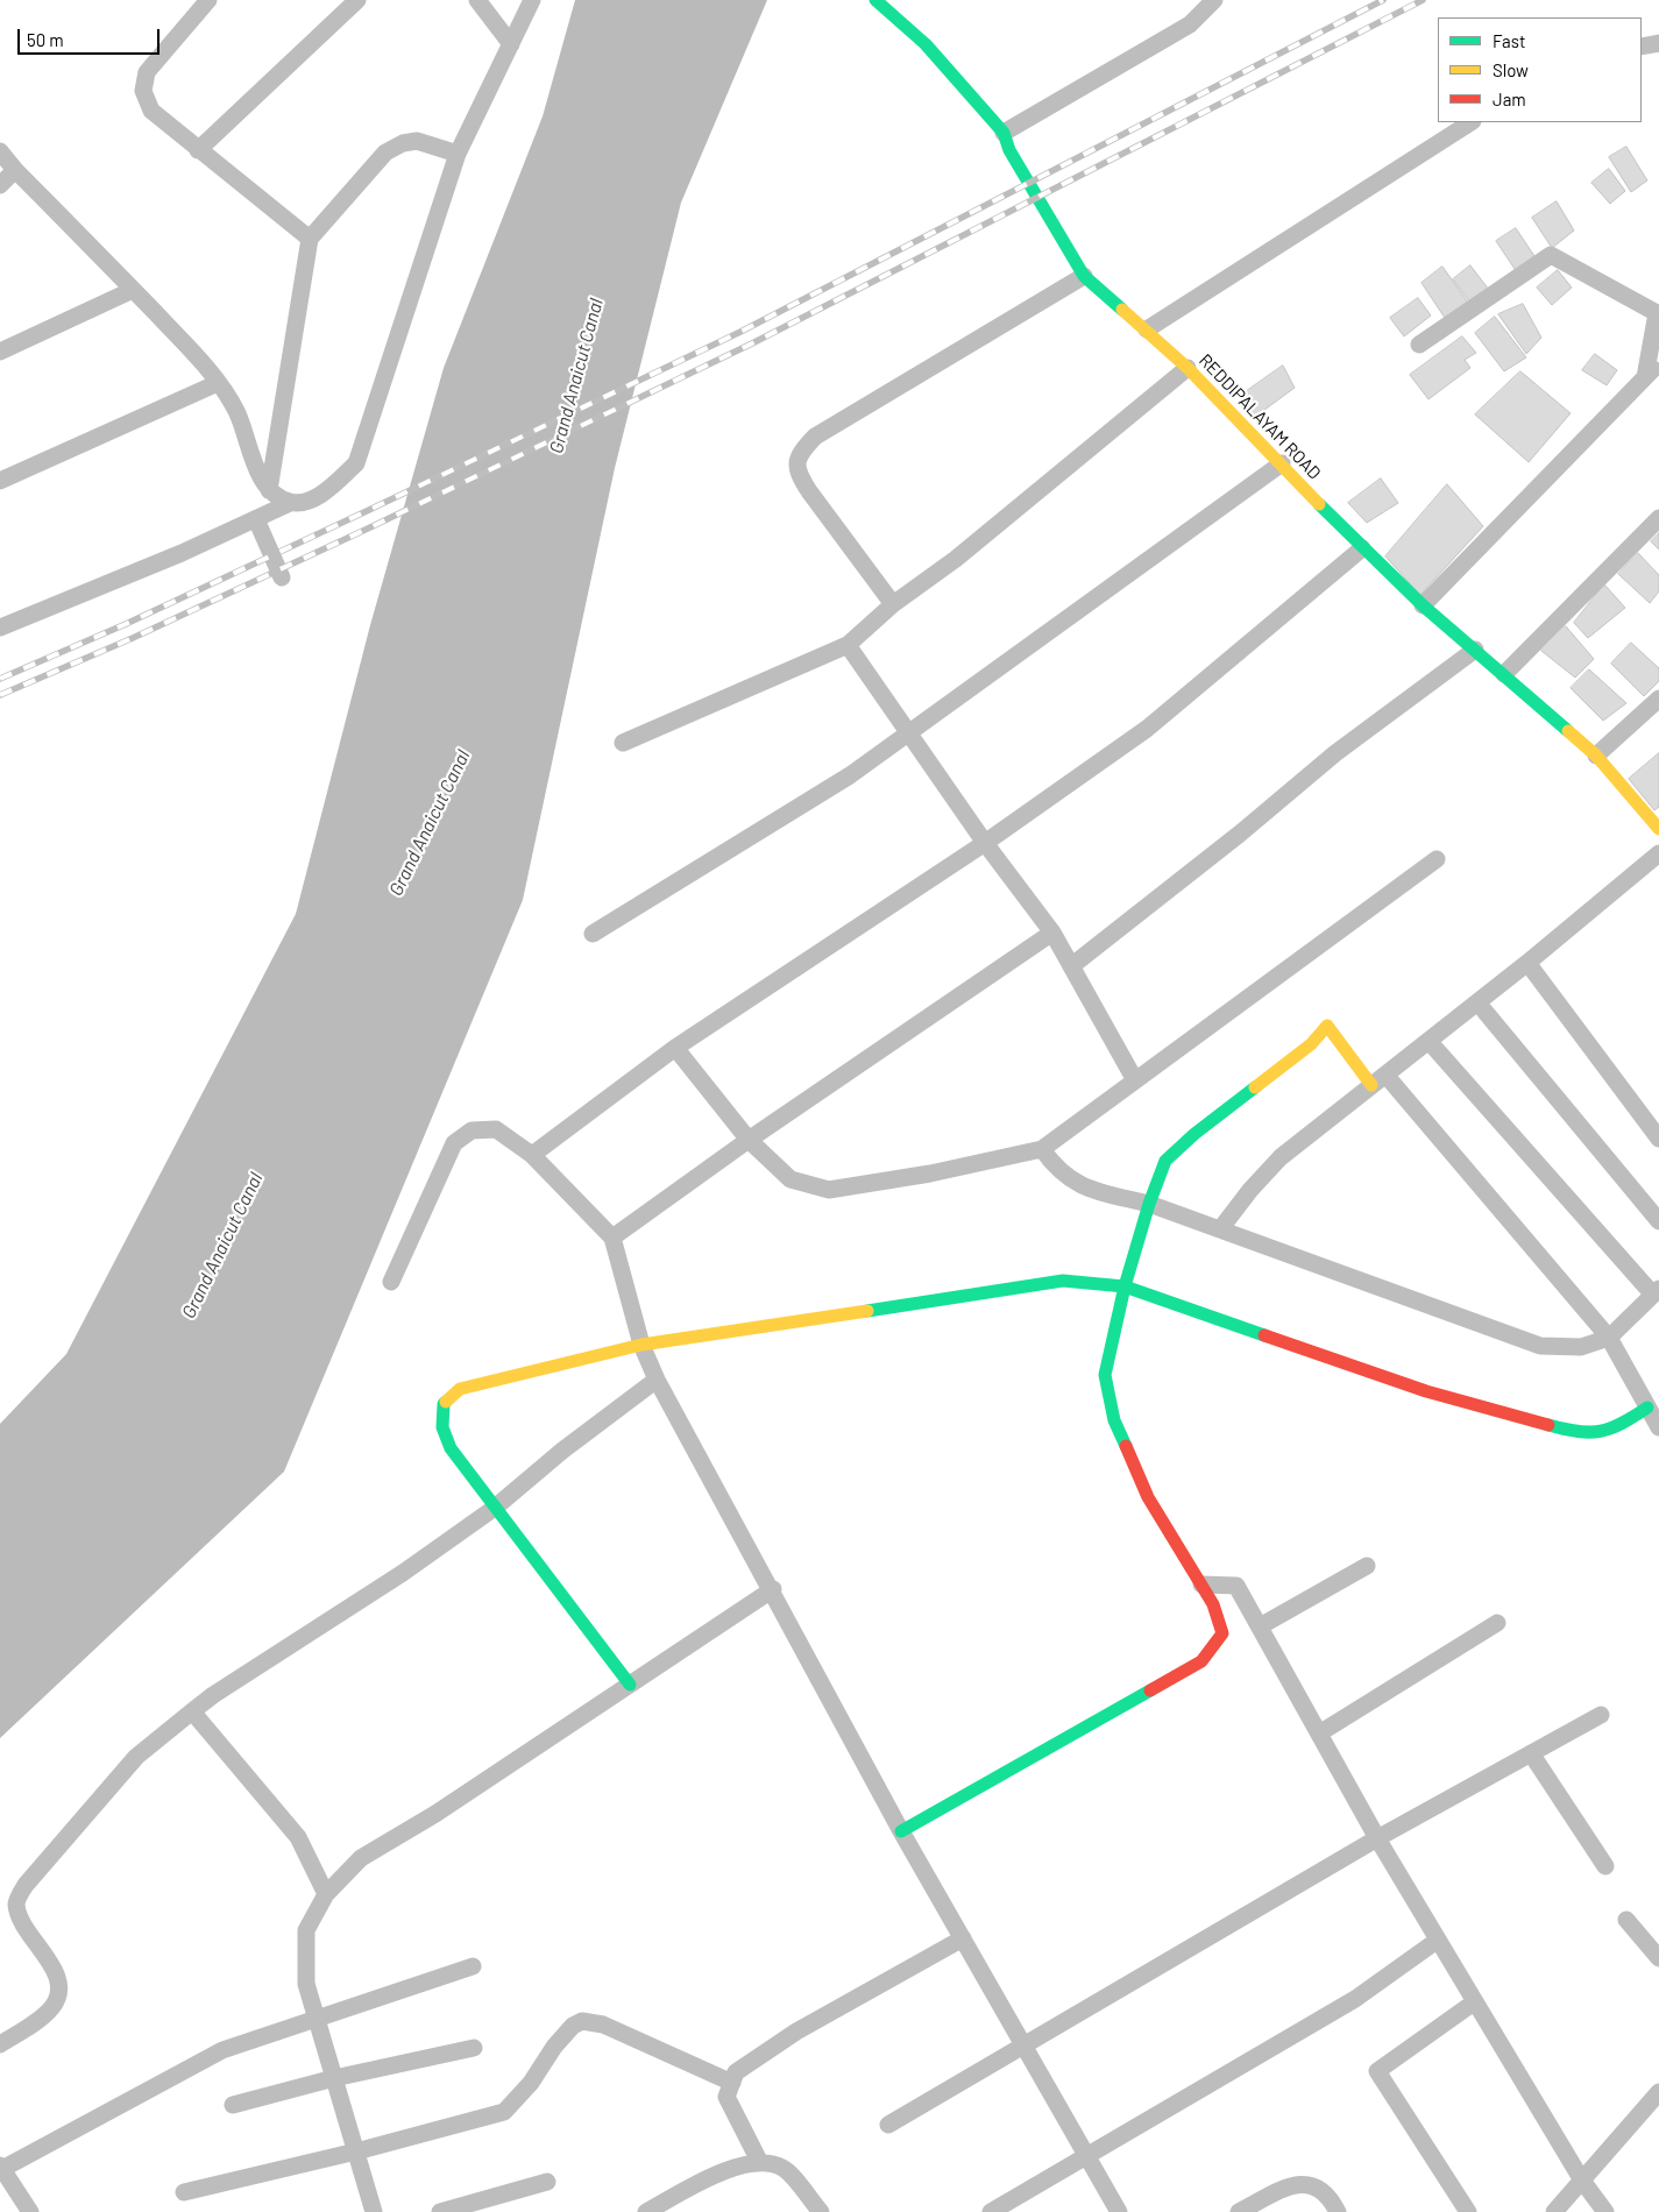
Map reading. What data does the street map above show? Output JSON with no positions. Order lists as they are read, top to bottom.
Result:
{
  "streets": {
    "street": ["REDDIPALAYAM ROAD"]
  },
  "water": ["Grand Anaicut Canal"],
  "legend": ["Fast", "Slow", "Jam"],
  "scale_bar": "50 m"
}
